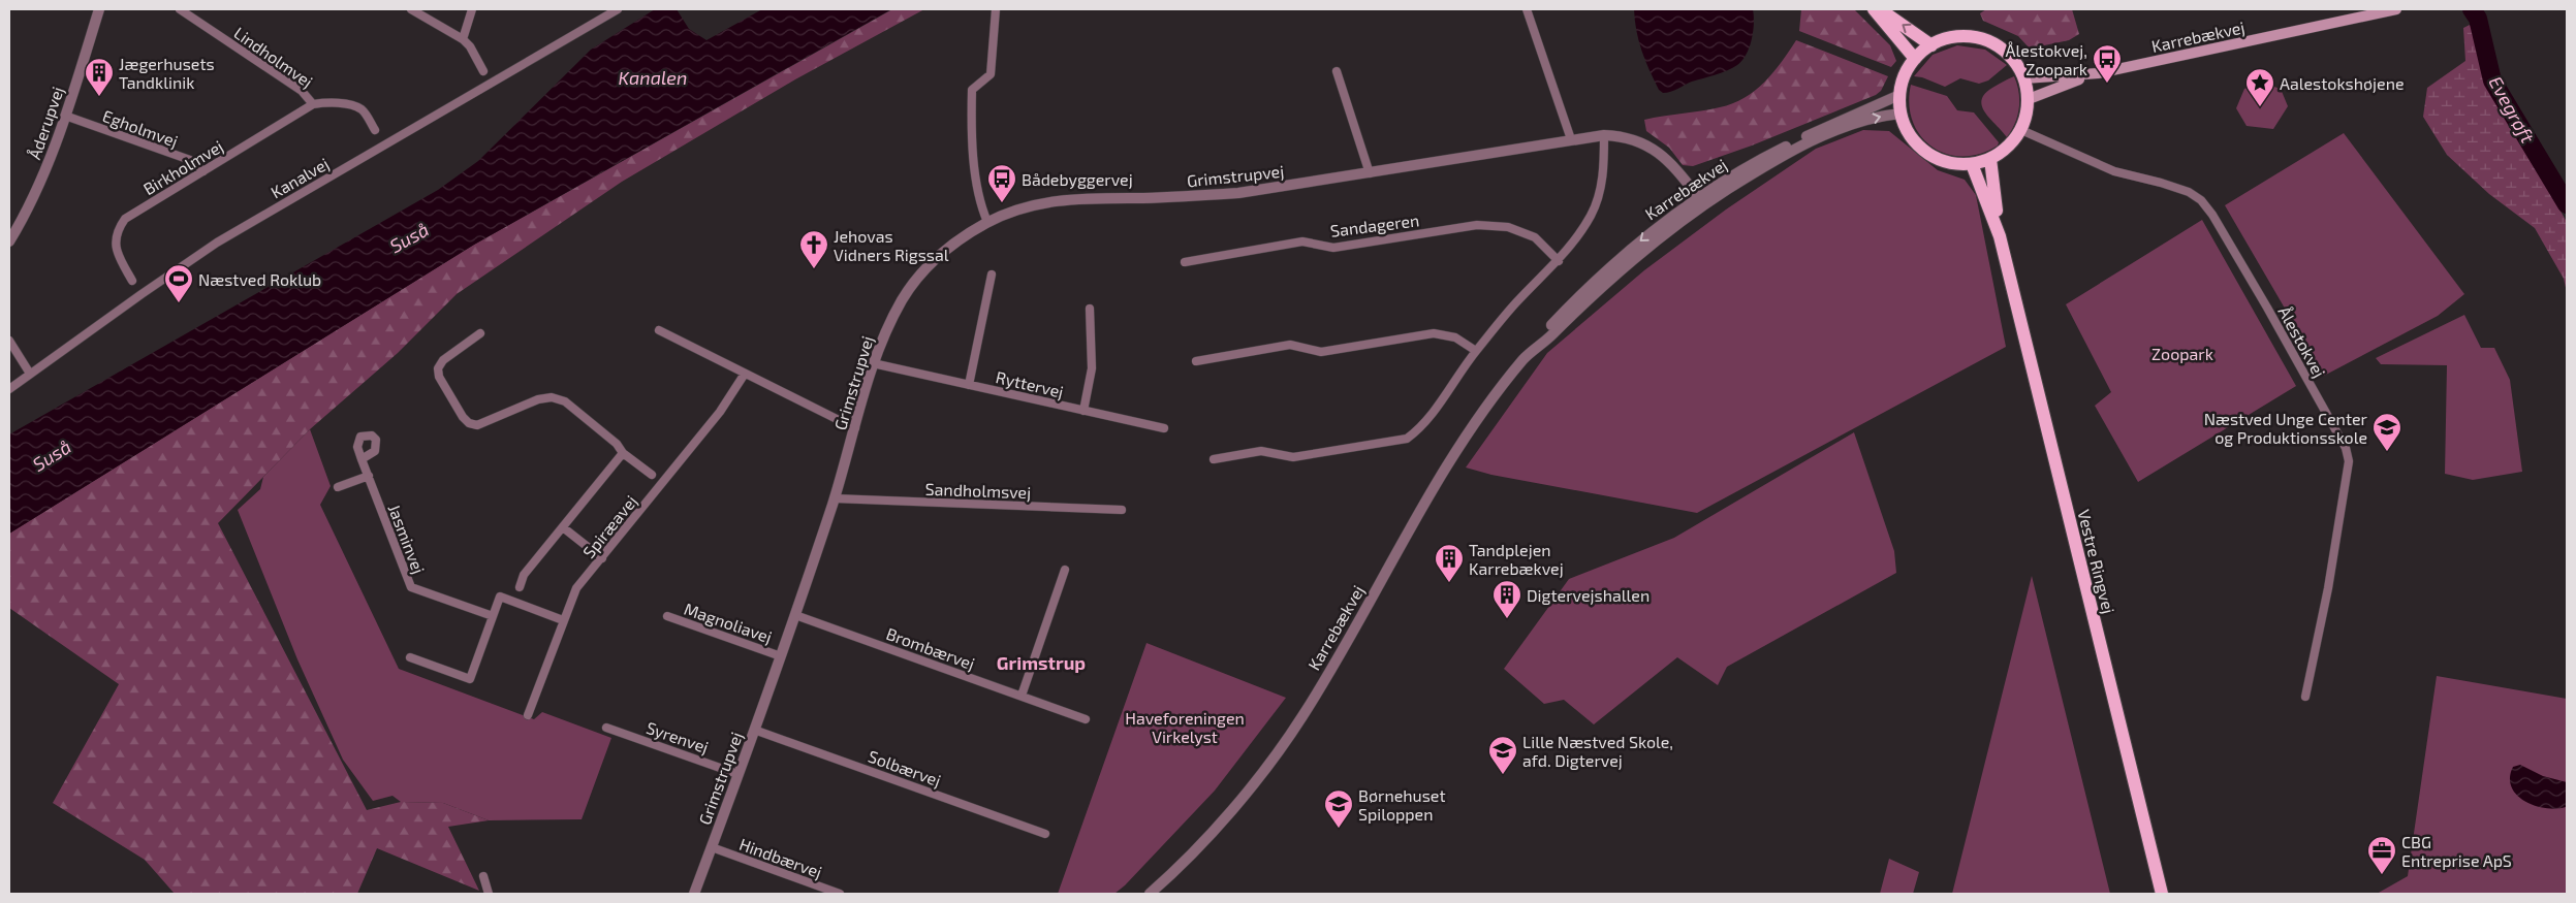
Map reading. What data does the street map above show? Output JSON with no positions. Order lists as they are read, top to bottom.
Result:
{
  "streets": {
    "main road": ["Karrebækvej", "Vestre Ringvej"],
    "street": [
      "Lindholmvej",
      "Åderupvej",
      "Egholmvej",
      "Birkholmvej",
      "Grimstrupvej",
      "Kanalvej",
      "Sandageren",
      "Ålestokvej",
      "Ryttervej",
      "Sandholmsvej",
      "Spiræavej",
      "Jasminvej",
      "Magnoliavej",
      "Brombærvej",
      "Syrenvej",
      "Solbærvej",
      "Hindbærvej"
    ]
  },
  "crossings": [
    ["Karrebækvej", "Grimstrupvej"],
    ["Karrebækvej", "Ålestokvej"],
    ["Karrebækvej", "Vestre Ringvej"],
    ["Lindholmvej", "Birkholmvej"],
    ["Åderupvej", "Egholmvej"],
    ["Egholmvej", "Birkholmvej"],
    ["Grimstrupvej", "Ryttervej"],
    ["Grimstrupvej", "Sandholmsvej"],
    ["Grimstrupvej", "Magnoliavej"],
    ["Grimstrupvej", "Brombærvej"],
    ["Grimstrupvej", "Syrenvej"],
    ["Grimstrupvej", "Solbærvej"],
    ["Grimstrupvej", "Hindbærvej"],
    ["Ålestokvej", "Vestre Ringvej"]
  ],
  "districts": ["Grimstrup"],
  "water": ["Kanalen", "Evegrøft", "Suså"],
  "parks": ["Zoopark", "Haveforeningen Virkelyst"],
  "places": {
    "bus stop": ["Ålestokvej, Zoopark", "Bådebyggervej"],
    "building": ["Jægerhusets Tandklinik", "Tandplejen Karrebækvej", "Digtervejshallen"],
    "place": ["Aalestokshøjene"],
    "church": ["Jehovas Vidners Rigssal"],
    "sports": ["Næstved Roklub"],
    "school or university": ["Næstved Unge Center og Produktionsskole", "Lille Næstved Skole, afd. Digtervej", "Børnehuset Spiloppen"],
    "office": ["CBG Entreprise ApS"]
  }
}
